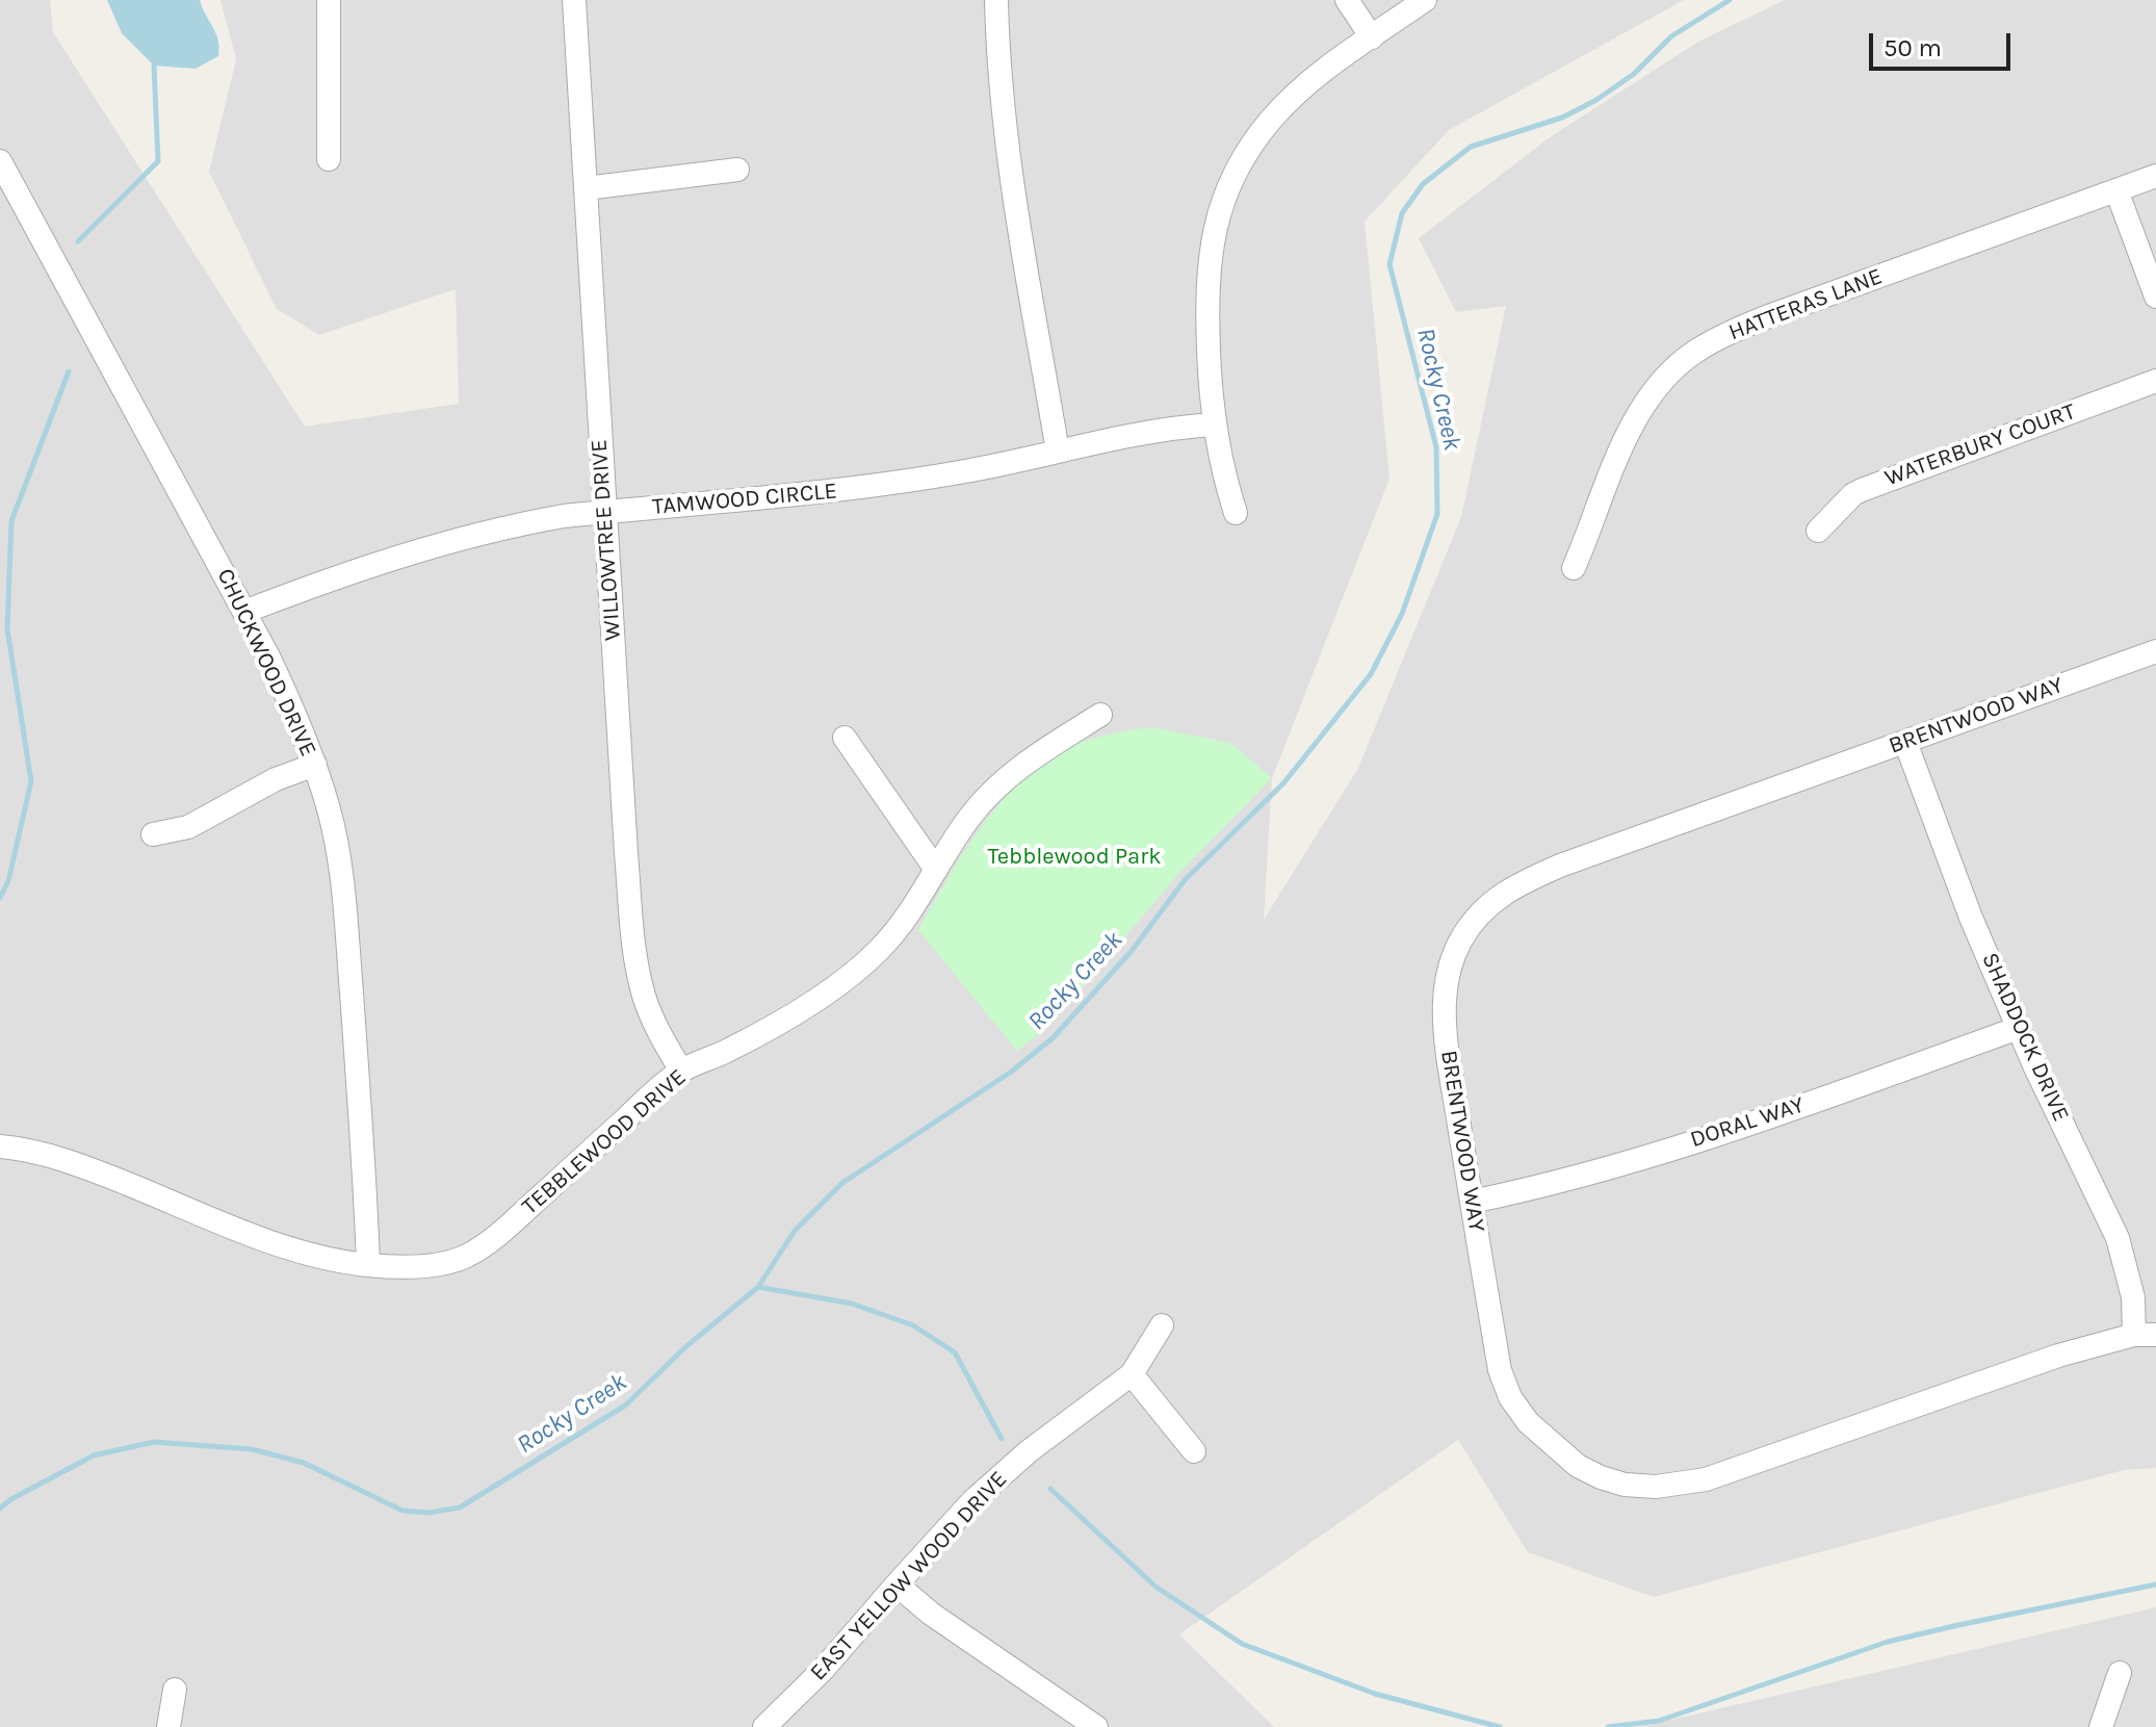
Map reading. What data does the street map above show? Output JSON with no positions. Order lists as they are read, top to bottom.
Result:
{
  "streets": {
    "street": [
      "HATTERAS LANE",
      "WATERBURY COURT",
      "TAMWOOD CIRCLE",
      "WILLOWTREE DRIVE",
      "CHUCKWOOD DRIVE",
      "BRENTWOOD WAY",
      "SHADDOCK DRIVE",
      "DORAL WAY",
      "TEBBLEWOOD DRIVE",
      "EAST YELLOW WOOD DRIVE"
    ]
  },
  "crossings": [
    ["TAMWOOD CIRCLE", "WILLOWTREE DRIVE"],
    ["TAMWOOD CIRCLE", "CHUCKWOOD DRIVE"],
    ["WILLOWTREE DRIVE", "TEBBLEWOOD DRIVE"],
    ["CHUCKWOOD DRIVE", "TEBBLEWOOD DRIVE"],
    ["BRENTWOOD WAY", "SHADDOCK DRIVE"],
    ["BRENTWOOD WAY", "DORAL WAY"],
    ["SHADDOCK DRIVE", "DORAL WAY"]
  ],
  "water": ["Rocky Creek"],
  "parks": ["Tebblewood Park"],
  "scale_bar": "50 m"
}
